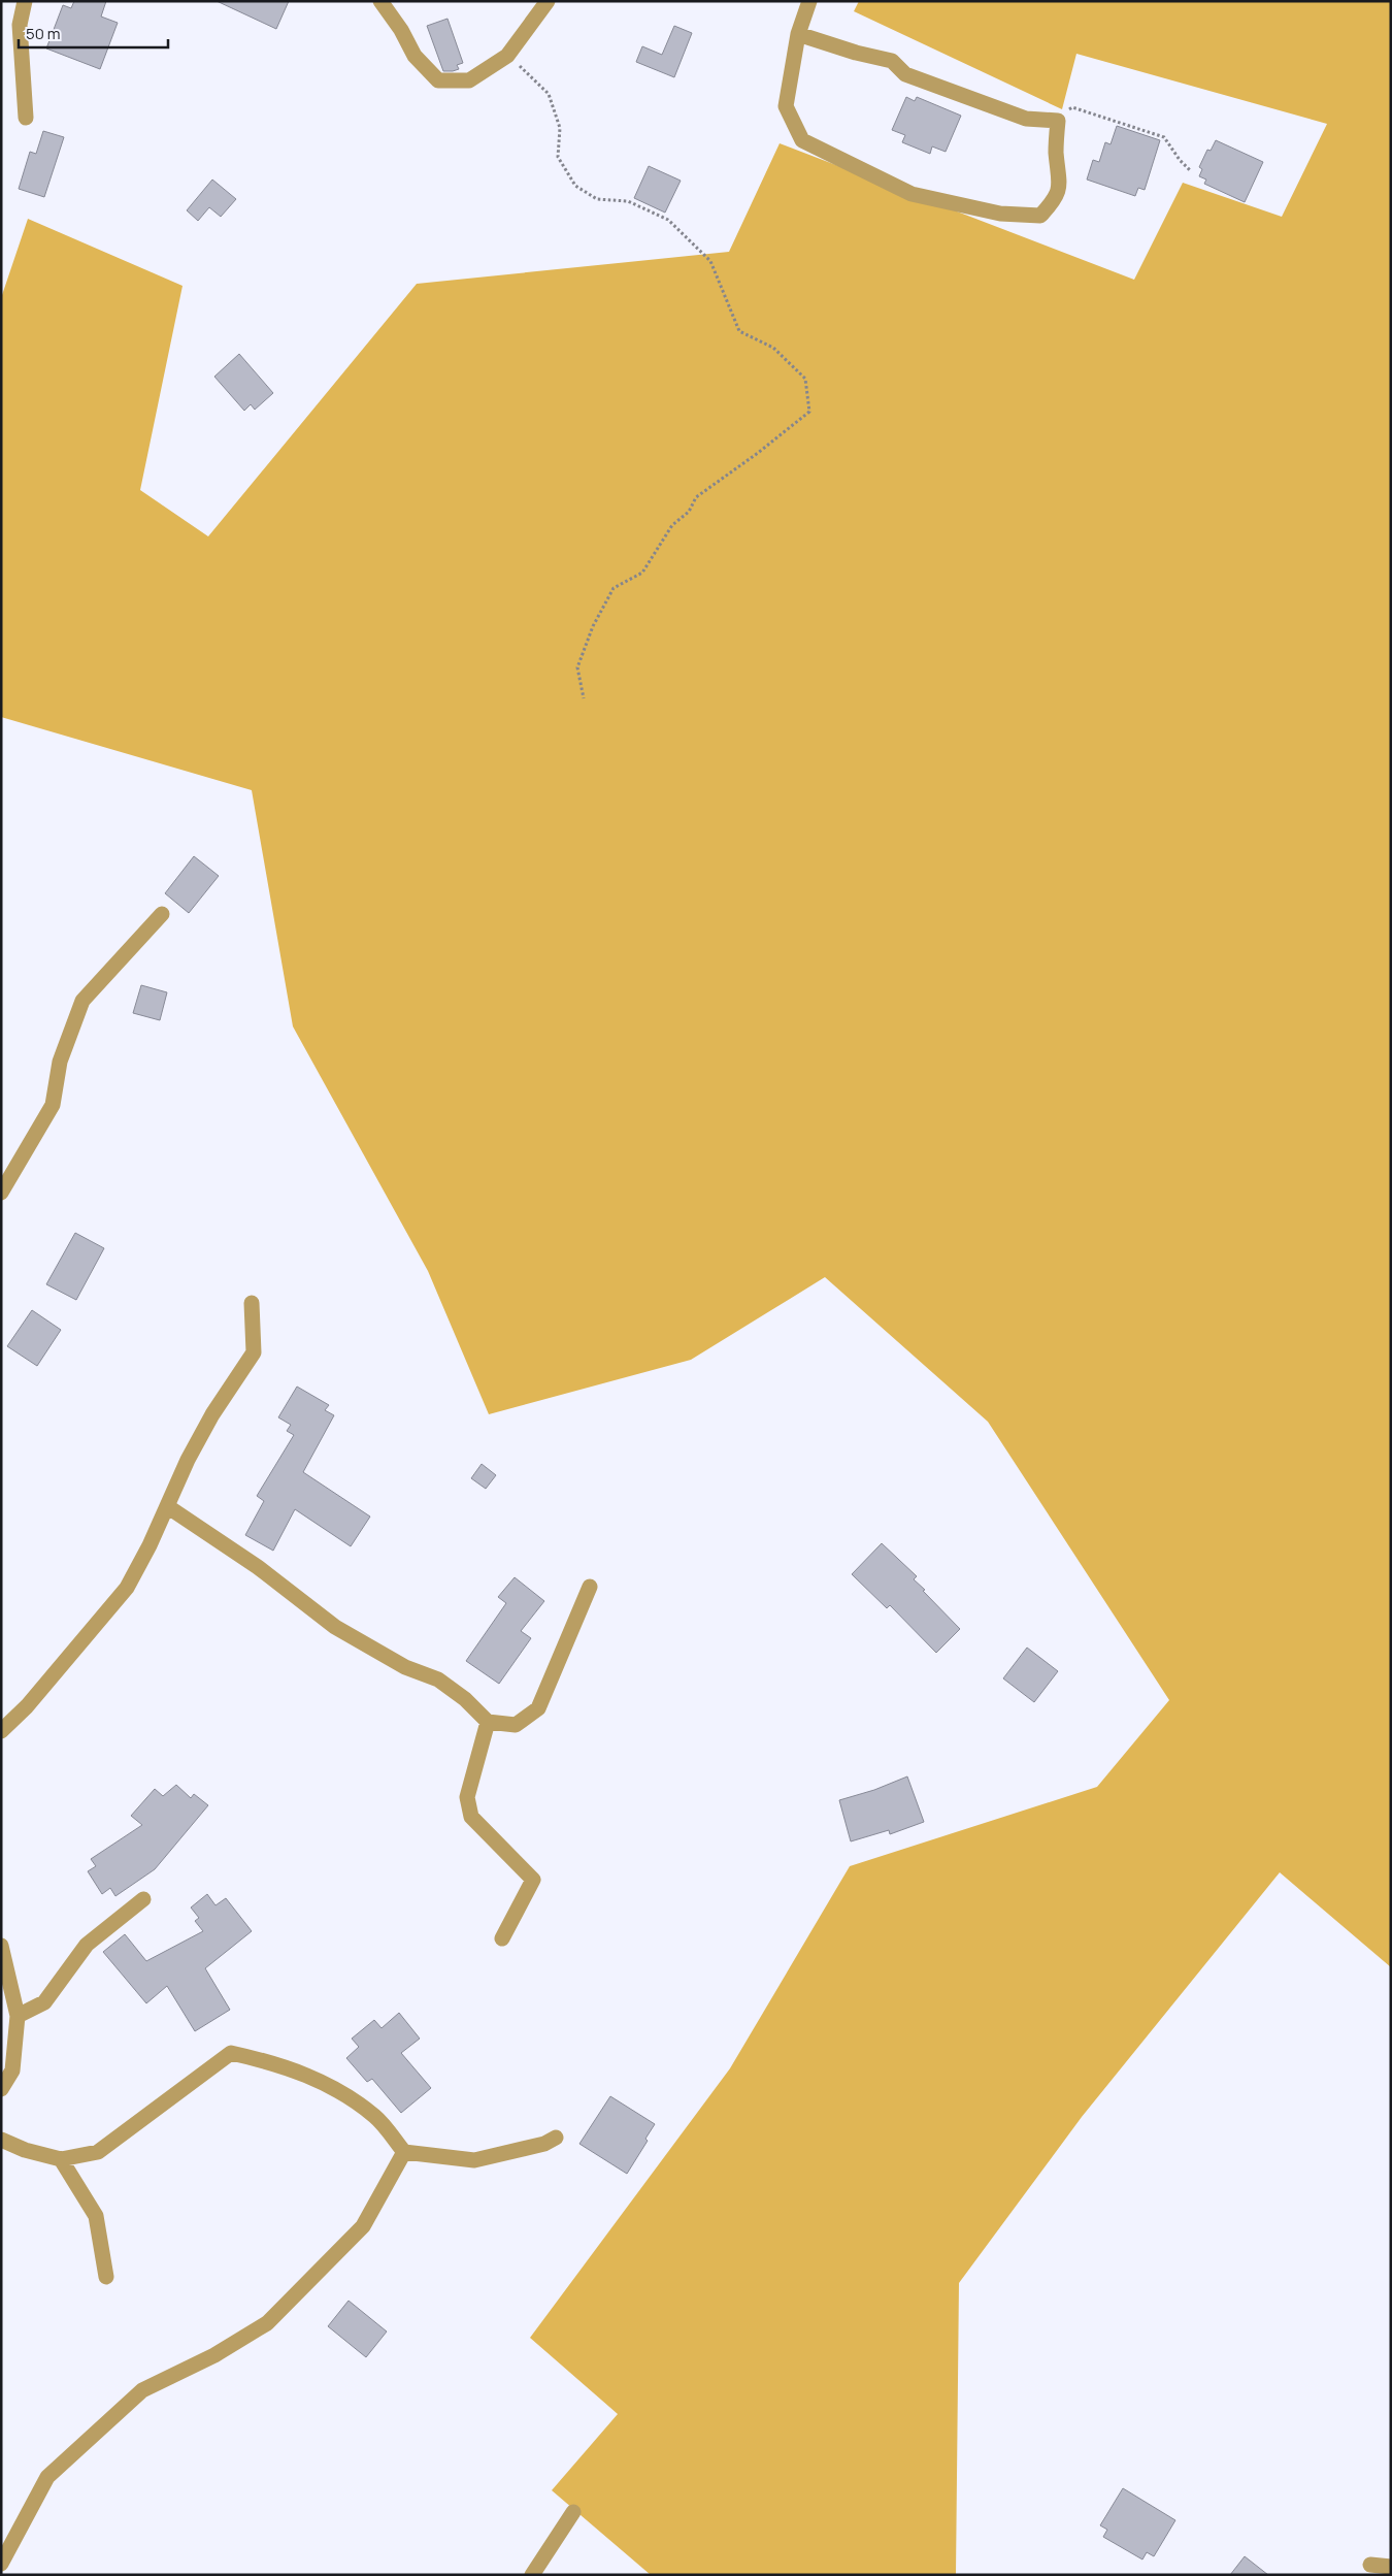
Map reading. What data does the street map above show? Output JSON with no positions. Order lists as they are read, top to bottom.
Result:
{
  "scale_bar": "50 m"
}
